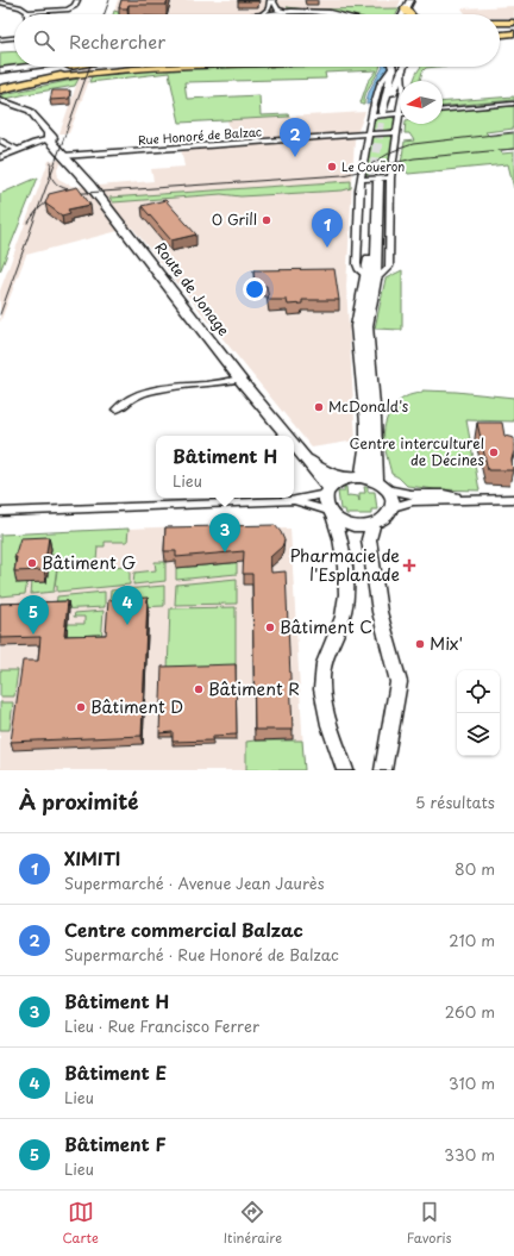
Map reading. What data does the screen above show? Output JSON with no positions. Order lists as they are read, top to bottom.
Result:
{
  "streets": {
    "main road": ["Route de Jonage"],
    "street": ["Rue Honoré de Balzac"]
  },
  "crossings": [
    ["Rue Honoré de Balzac", "Route de Jonage"]
  ],
  "places": {
    "other": [
      "Le Couëron",
      "O Grill",
      "McDonald's",
      "Centre interculturel de Décines",
      "Bâtiment G",
      "Bâtiment C",
      "Mix'",
      "Bâtiment R",
      "Bâtiment D"
    ],
    "health": ["Pharmacie de l'Esplanade"]
  },
  "north": "left",
  "page": {
    "search": "Rechercher",
    "pins": [
      "2",
      "1",
      "3",
      "4",
      "5"
    ],
    "popup": ["Bâtiment H", "Lieu"],
    "heading": ["À proximité", "5 résultats"],
    "list": [
      {
        "mark": "1",
        "name": "XIMITI",
        "note": "Supermarché · Avenue Jean Jaurès",
        "value": "80 m"
      },
      {
        "mark": "2",
        "name": "Centre commercial Balzac",
        "note": "Supermarché · Rue Honoré de Balzac",
        "value": "210 m"
      },
      {
        "mark": "3",
        "name": "Bâtiment H",
        "note": "Lieu · Rue Francisco Ferrer",
        "value": "260 m"
      },
      {
        "mark": "4",
        "name": "Bâtiment E",
        "note": "Lieu",
        "value": "310 m"
      },
      {
        "mark": "5",
        "name": "Bâtiment F",
        "note": "Lieu",
        "value": "330 m"
      }
    ],
    "nav": ["Carte", "Itinéraire", "Favoris"]
  }
}
